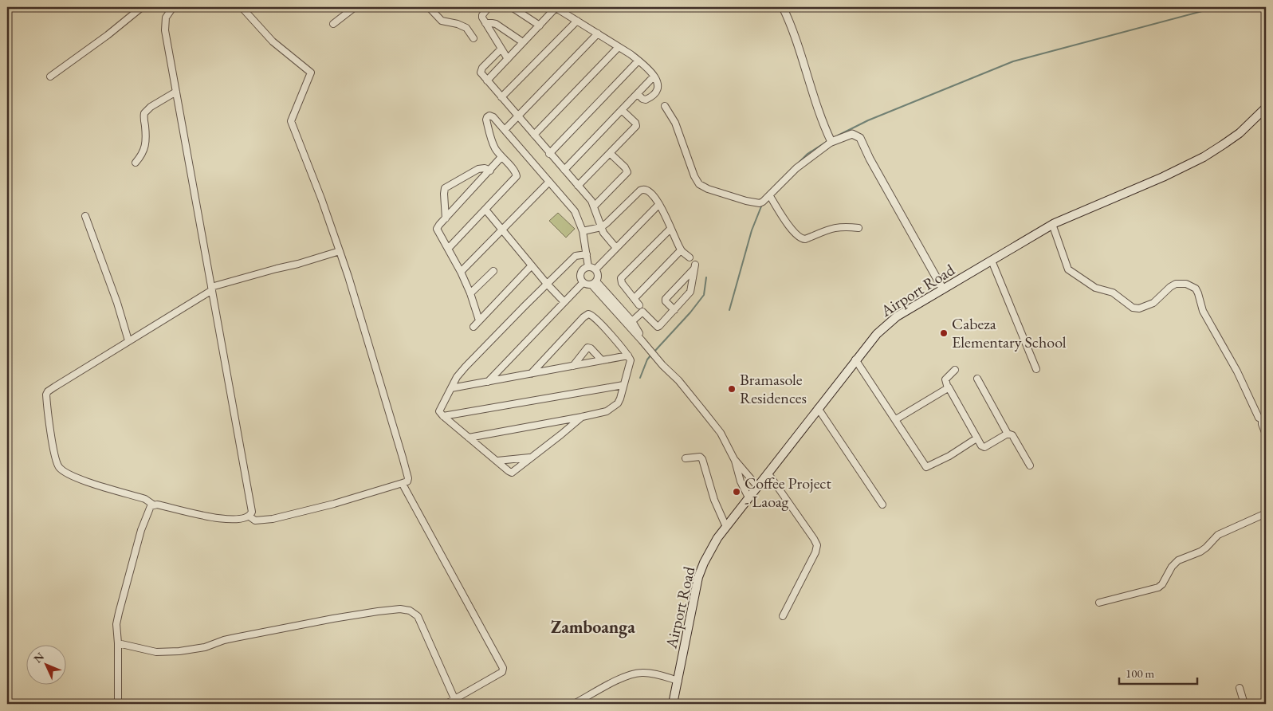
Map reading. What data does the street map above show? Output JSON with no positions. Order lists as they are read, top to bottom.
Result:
{
  "streets": {
    "main road": ["Airport Road"]
  },
  "districts": ["Zamboanga"],
  "places": ["Cabeza Elementary School", "Bramasole Residences", "Coffee Project - Laoag"],
  "scale_bar": "100 m",
  "north": "top left"
}
